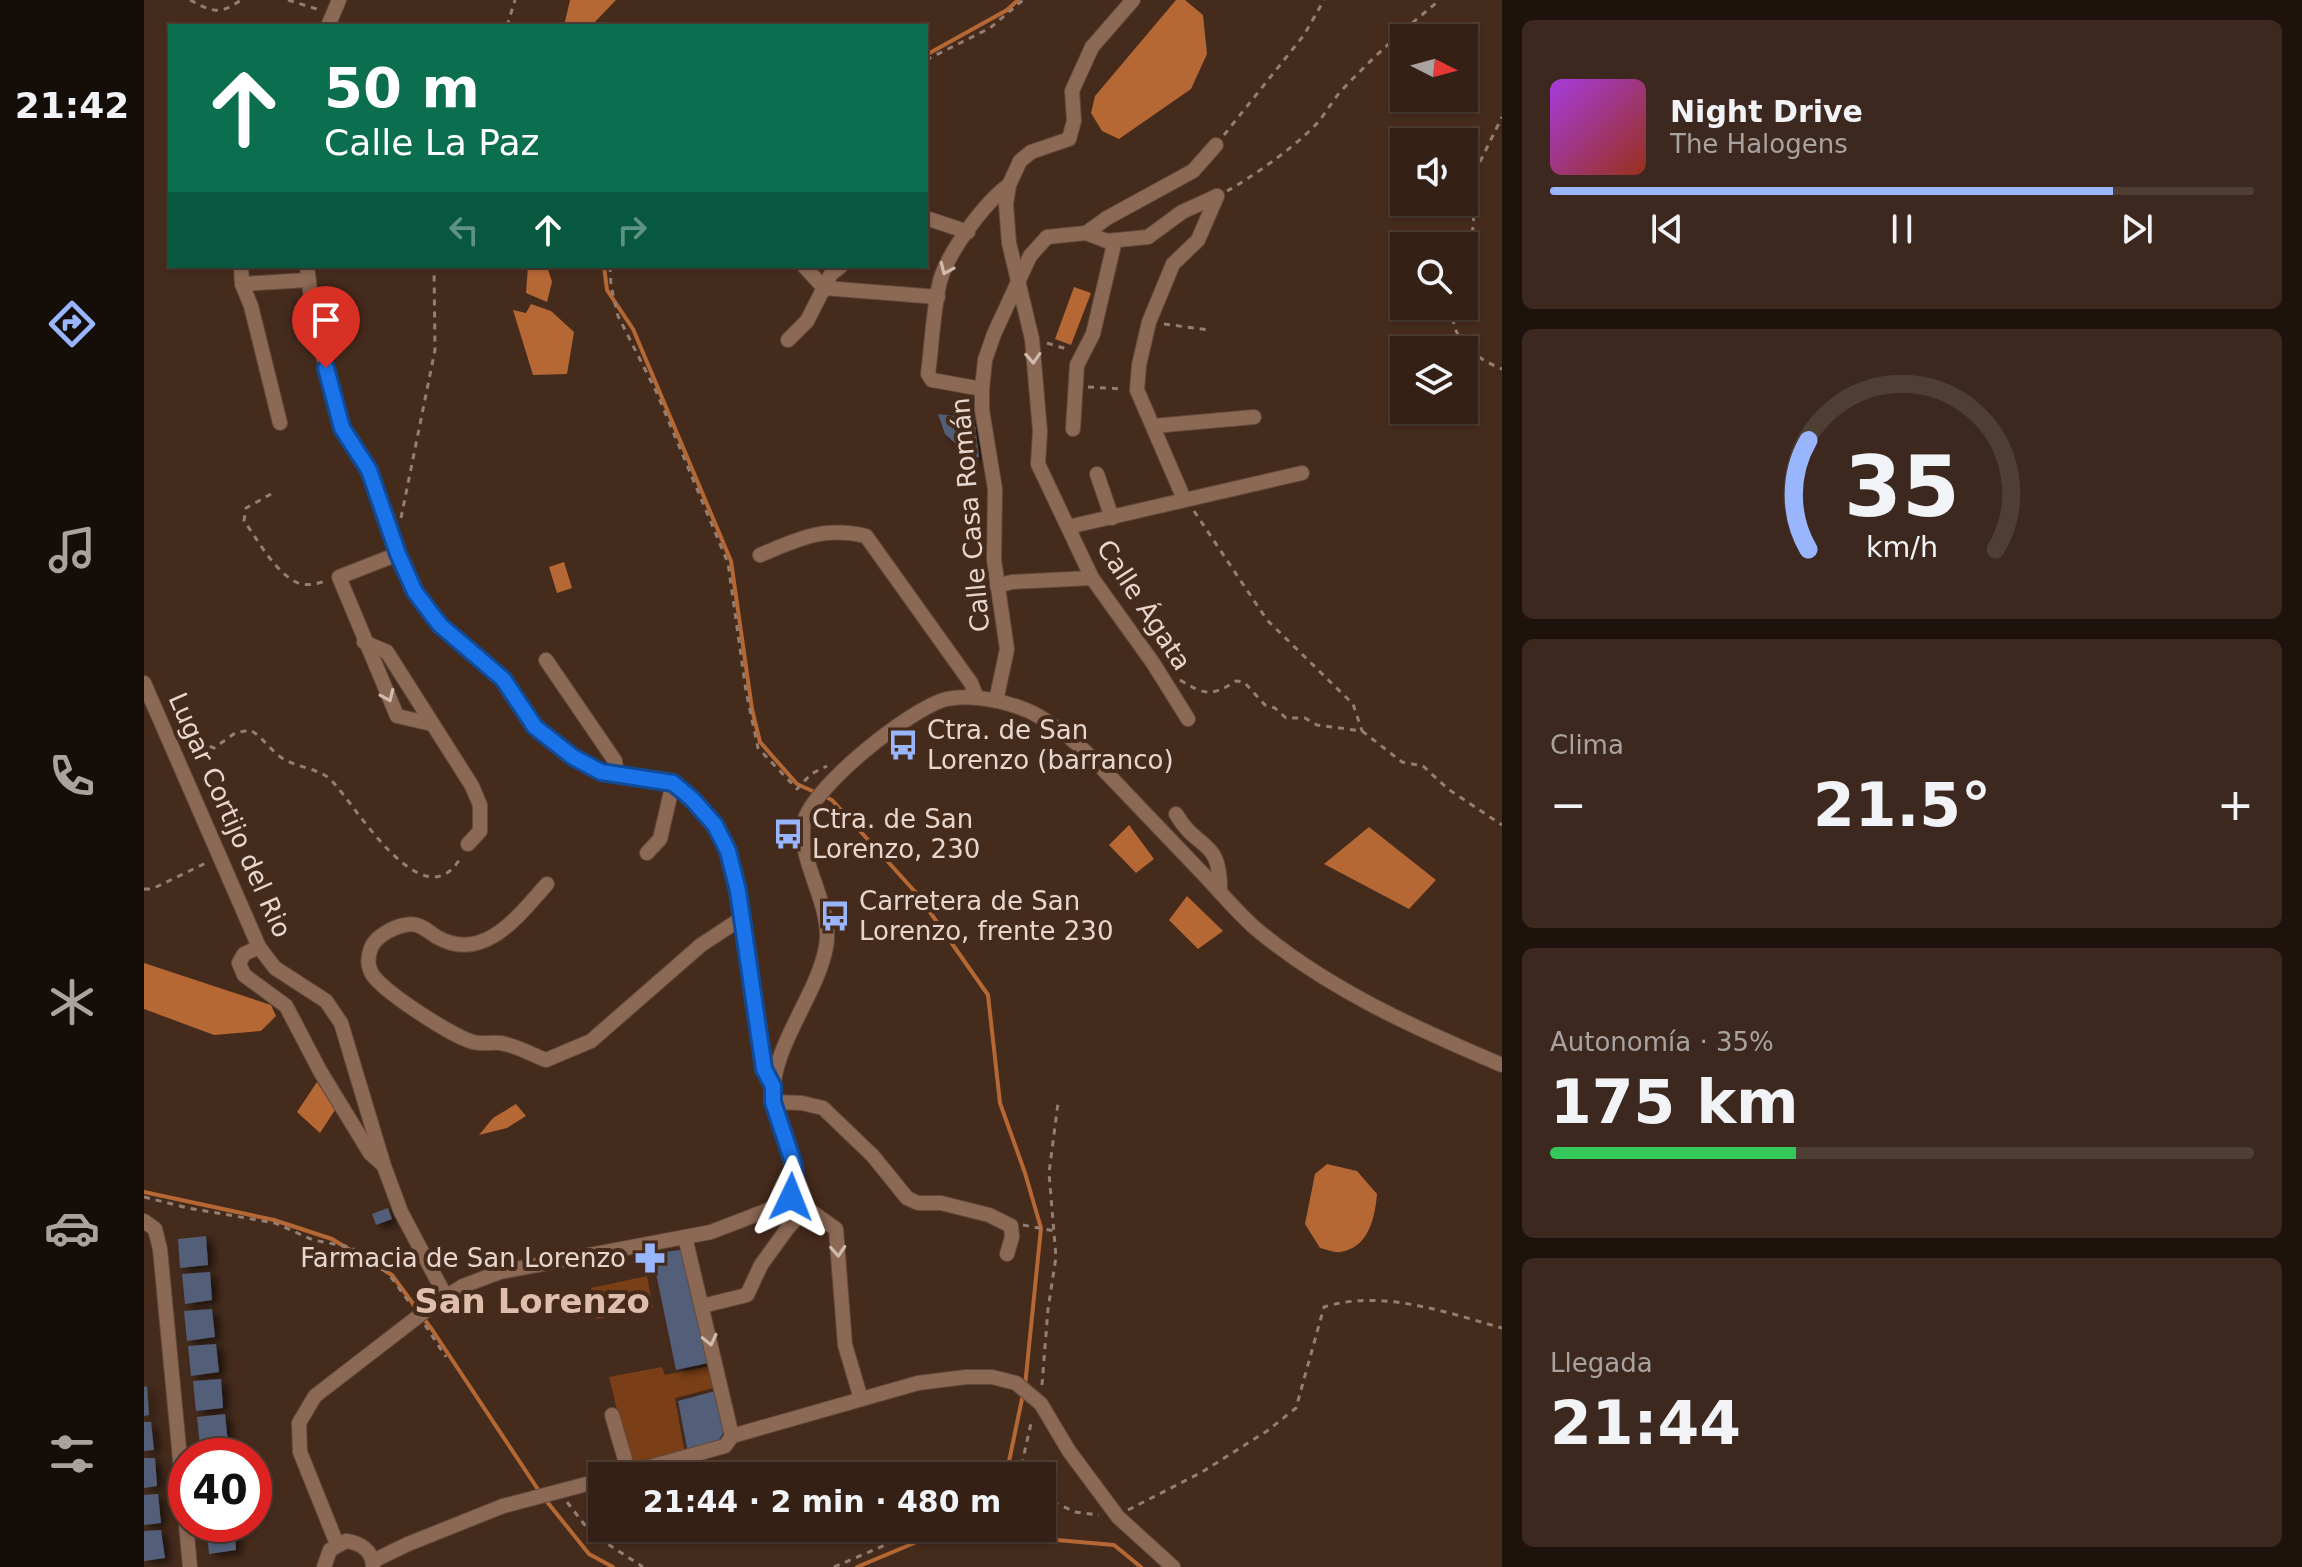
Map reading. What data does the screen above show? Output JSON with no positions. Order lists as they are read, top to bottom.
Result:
{
  "streets": {
    "street": ["Calle Casa Román", "Calle Ágata", "Lugar Cortijo del Rio"]
  },
  "crossings": [
    ["Calle Casa Román", "Calle Ágata"]
  ],
  "districts": ["San Lorenzo"],
  "places": {
    "bus stop": ["Ctra. de San Lorenzo (barranco)", "Ctra. de San Lorenzo, 230", "Carretera de San Lorenzo, frente 230"],
    "pharmacy": ["Farmacia de San Lorenzo"]
  },
  "north": "right",
  "page": {
    "tabs": "21:42",
    "turn": ["50 m", "Calle La Paz"],
    "song": ["Night Drive", "The Halogens"],
    "tile": [
      "Clima",
      ["Autonomía · 35%", "175 km"],
      ["Llegada", "21:44"]
    ],
    "heat": ["−", "21.5°", "+"],
    "limit": "40",
    "trip": "21:44 · 2 min · 480 m",
    "gauge": ["35", "km/h"]
  }
}
